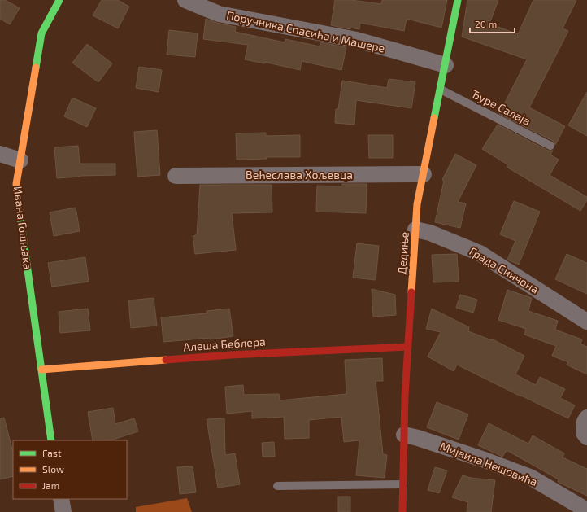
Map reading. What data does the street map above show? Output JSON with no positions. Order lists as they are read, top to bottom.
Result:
{
  "streets": {
    "street": [
      "Поручника Спасића и Машере",
      "Већеслава Хољевца",
      "Ивана Гошњака",
      "Дедиње",
      "Града Синчона",
      "Алеша Беблера",
      "Мијаила Нешовића"
    ],
    "lane": ["Ђуре Салаја"]
  },
  "crossings": [
    ["Поручника Спасића и Машере", "Дедиње"],
    ["Ђуре Салаја", "Дедиње"],
    ["Већеслава Хољевца", "Дедиње"],
    ["Ивана Гошњака", "Алеша Беблера"],
    ["Дедиње", "Града Синчона"],
    ["Дедиње", "Алеша Беблера"],
    ["Дедиње", "Мијаила Нешовића"]
  ],
  "legend": ["Fast", "Slow", "Jam"],
  "scale_bar": "20 m"
}
